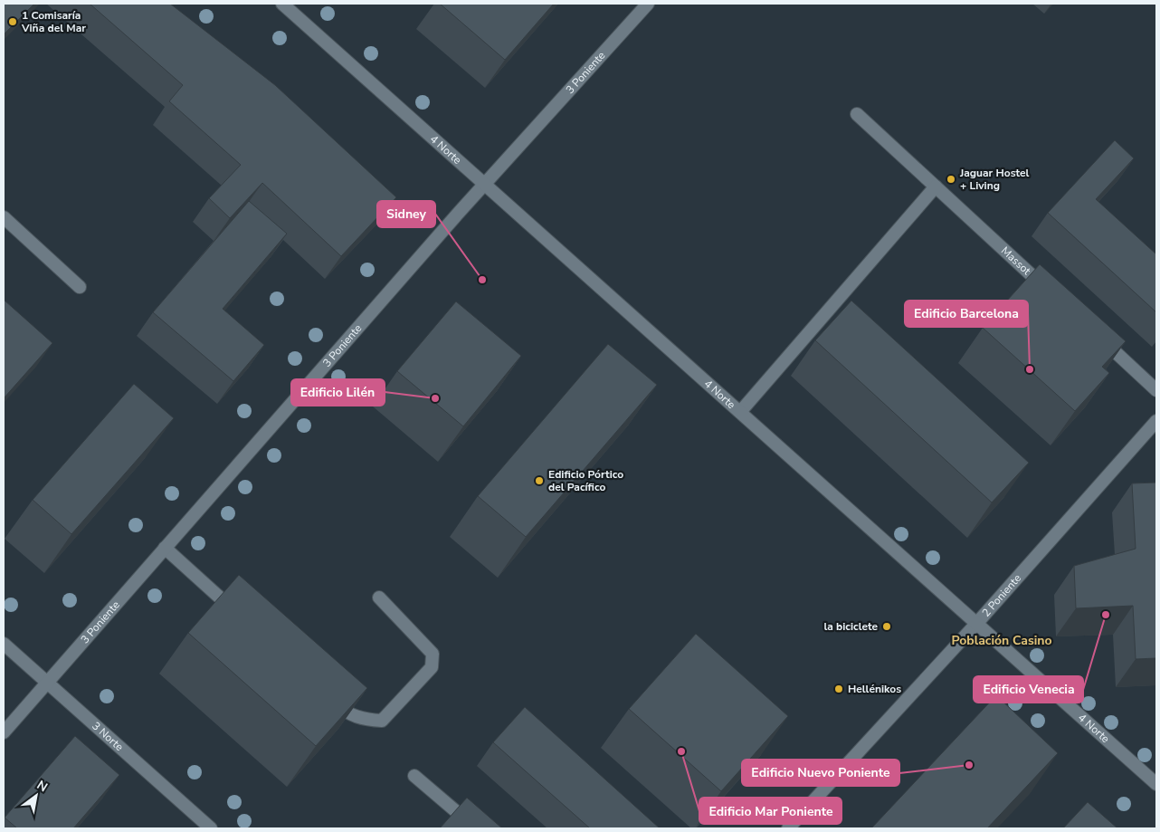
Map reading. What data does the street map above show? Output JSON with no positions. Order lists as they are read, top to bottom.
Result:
{
  "streets": {
    "street": [
      "3 Poniente",
      "4 Norte",
      "Massot",
      "2 Poniente",
      "3 Norte"
    ]
  },
  "crossings": [
    ["3 Poniente", "4 Norte"],
    ["3 Poniente", "3 Norte"],
    ["4 Norte", "2 Poniente"]
  ],
  "districts": ["Población Casino"],
  "places": [
    "1 Comisaría Viña del Mar",
    "Jaguar Hostel + Living",
    "Sidney",
    "Edificio Barcelona",
    "Edificio Lilén",
    "Edificio Pórtico del Pacífico",
    "Edificio Venecia",
    "la biciclete",
    "Hellénikos",
    "Edificio Mar Poniente",
    "Edificio Nuevo Poniente"
  ],
  "north": "top right"
}
